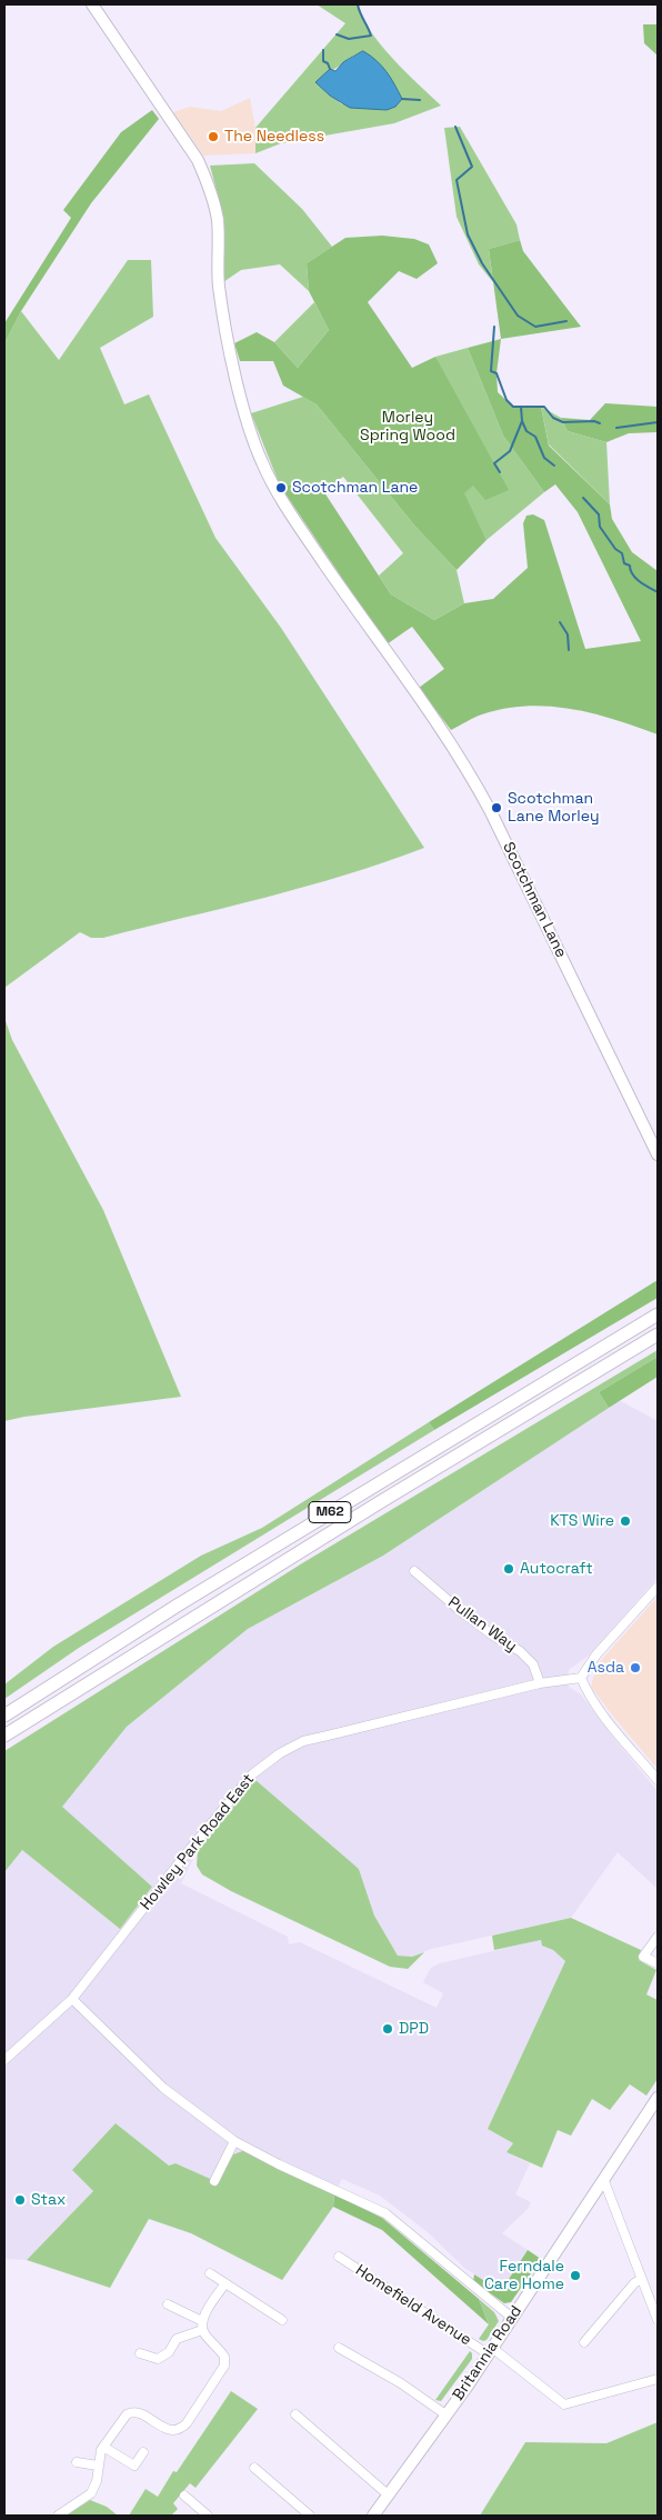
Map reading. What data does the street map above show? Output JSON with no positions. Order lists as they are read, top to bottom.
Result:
{
  "streets": {
    "highway": ["M62"],
    "main road": ["Scotchman Lane", "Britannia Road"],
    "street": ["Pullan Way", "Howley Park Road East", "Homefield Avenue"]
  },
  "crossings": [
    ["Pullan Way", "Howley Park Road East"],
    ["Homefield Avenue", "Britannia Road"]
  ],
  "parks": ["Morley Spring Wood"],
  "places": [
    "The Needless",
    "Scotchman Lane",
    "Scotchman Lane Morley",
    "KTS Wire",
    "Autocraft",
    "Asda",
    "DPD",
    "Stax",
    "Ferndale Care Home"
  ]
}
